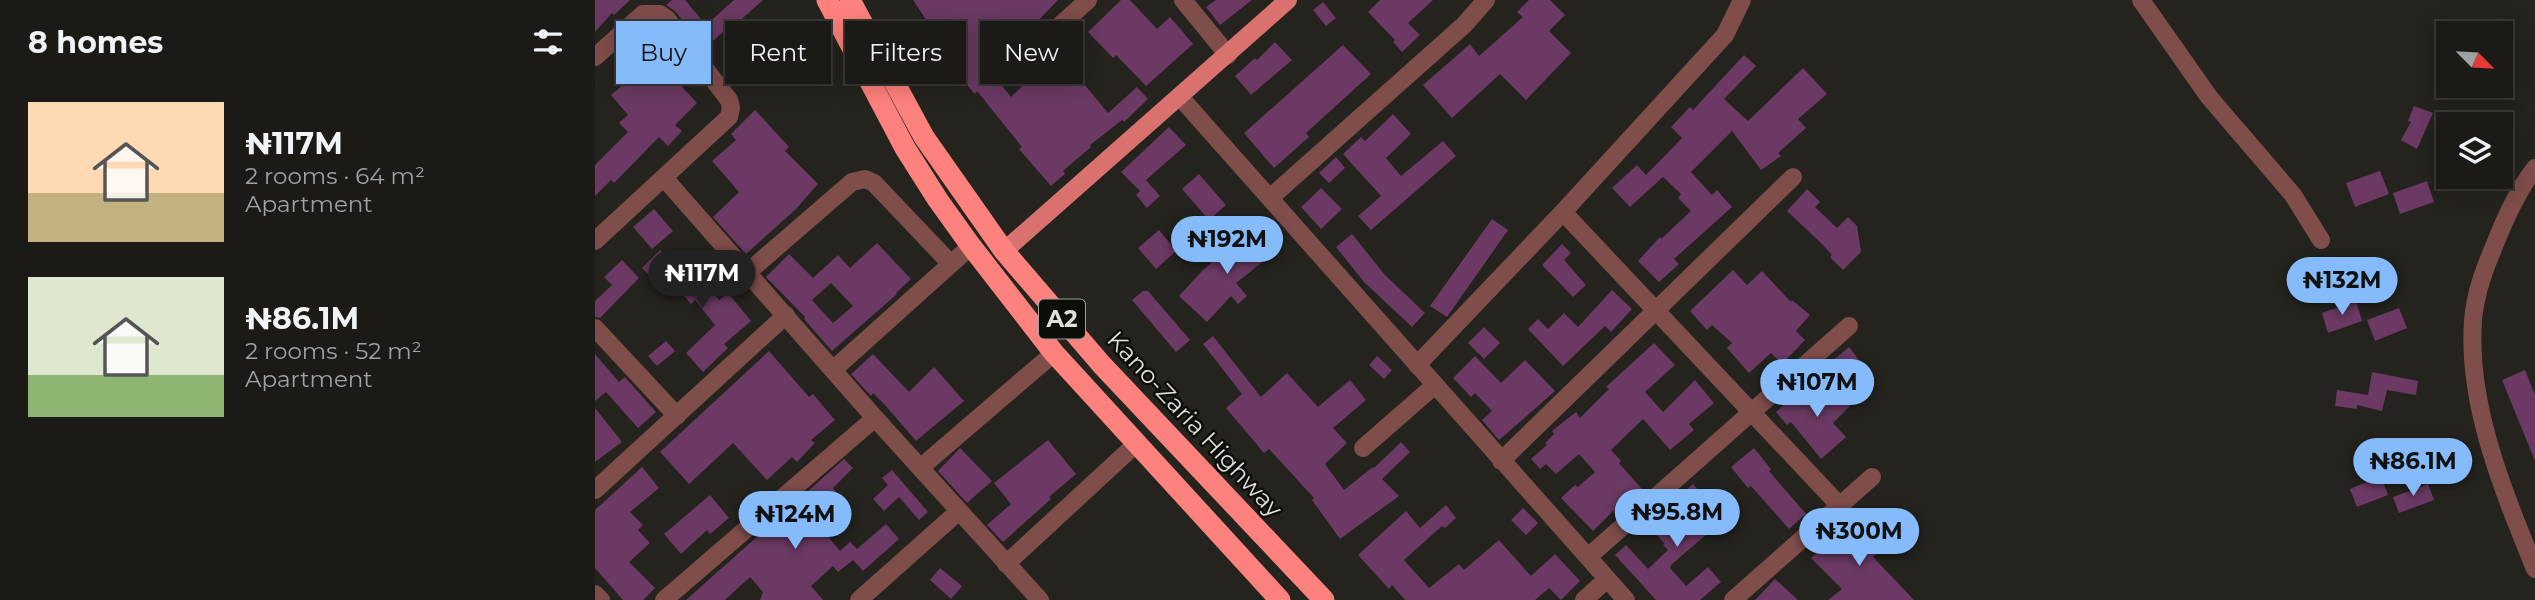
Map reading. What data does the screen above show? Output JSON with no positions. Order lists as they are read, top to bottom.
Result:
{
  "streets": {
    "highway": ["A2", "Kano-Zaria Highway"]
  },
  "north": "bottom right",
  "page": {
    "heading": "8 homes",
    "chip": [
      "Buy",
      "Rent",
      "Filters",
      "New"
    ],
    "list": [
      {
        "name": "₦117M",
        "note": "2 rooms · 64 m² · Apartment"
      },
      {
        "name": "₦86.1M",
        "note": "2 rooms · 52 m² · Apartment"
      }
    ],
    "price": [
      "₦192M",
      "₦117M",
      "₦132M",
      "₦107M",
      "₦86.1M",
      "₦95.8M",
      "₦124M",
      "₦300M"
    ]
  }
}
